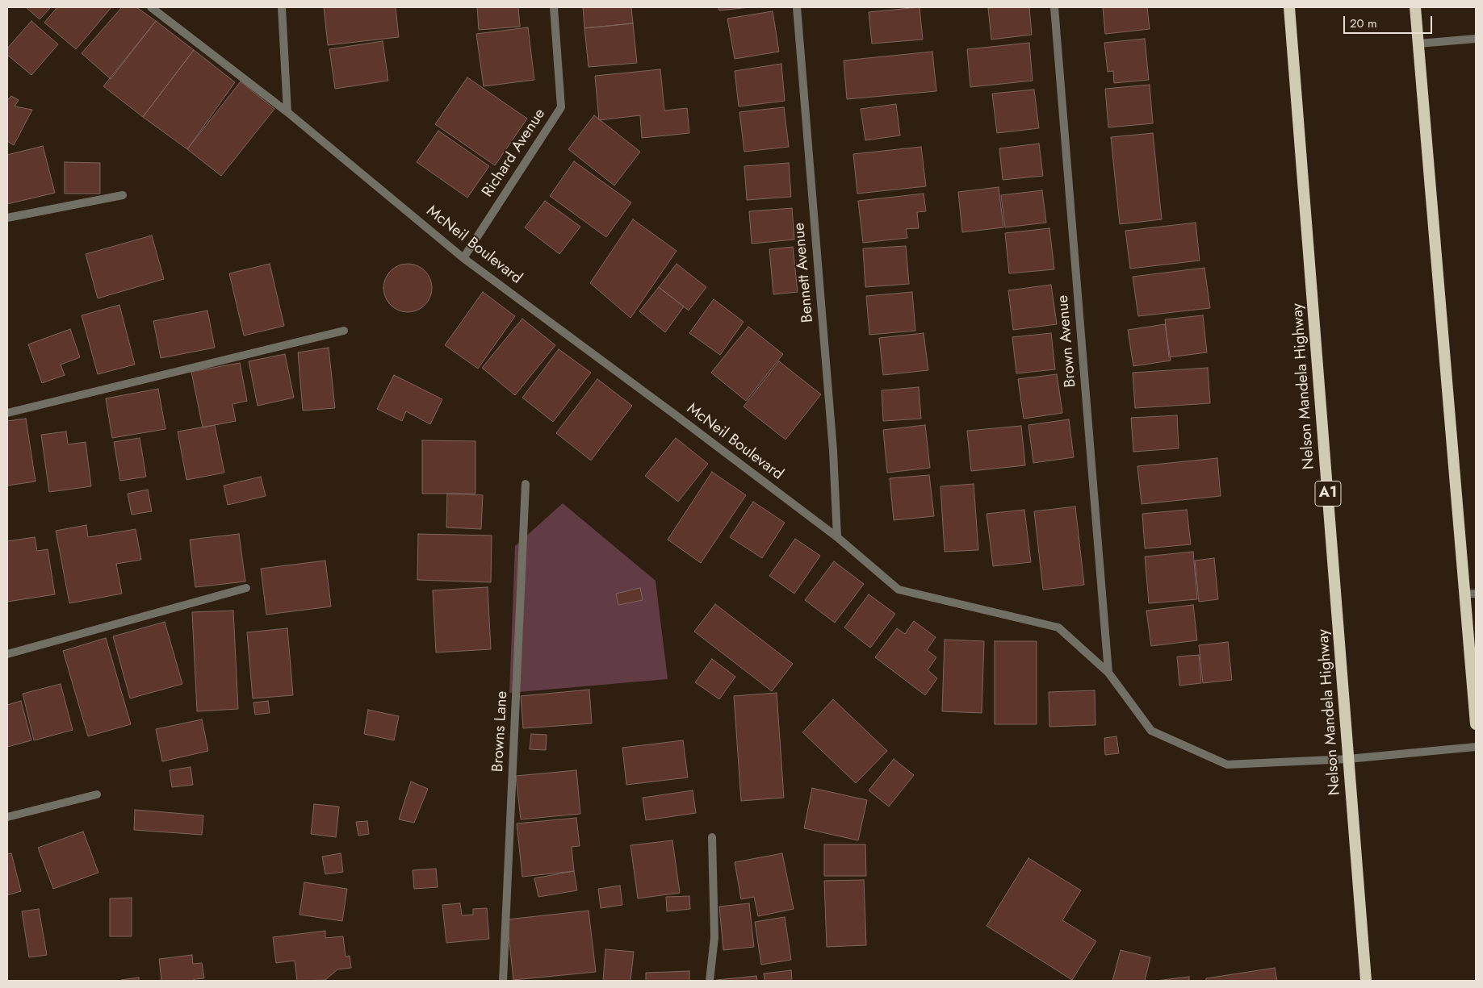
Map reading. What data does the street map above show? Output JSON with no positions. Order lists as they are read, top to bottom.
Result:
{
  "streets": {
    "highway": ["Nelson Mandela Highway", "A1"],
    "street": [
      "Richard Avenue",
      "McNeil Boulevard",
      "Bennett Avenue",
      "Brown Avenue",
      "Browns Lane"
    ]
  },
  "crossings": [
    ["Richard Avenue", "McNeil Boulevard"],
    ["McNeil Boulevard", "Bennett Avenue"],
    ["McNeil Boulevard", "Brown Avenue"],
    ["McNeil Boulevard", "Nelson Mandela Highway"]
  ],
  "scale_bar": "20 m"
}
